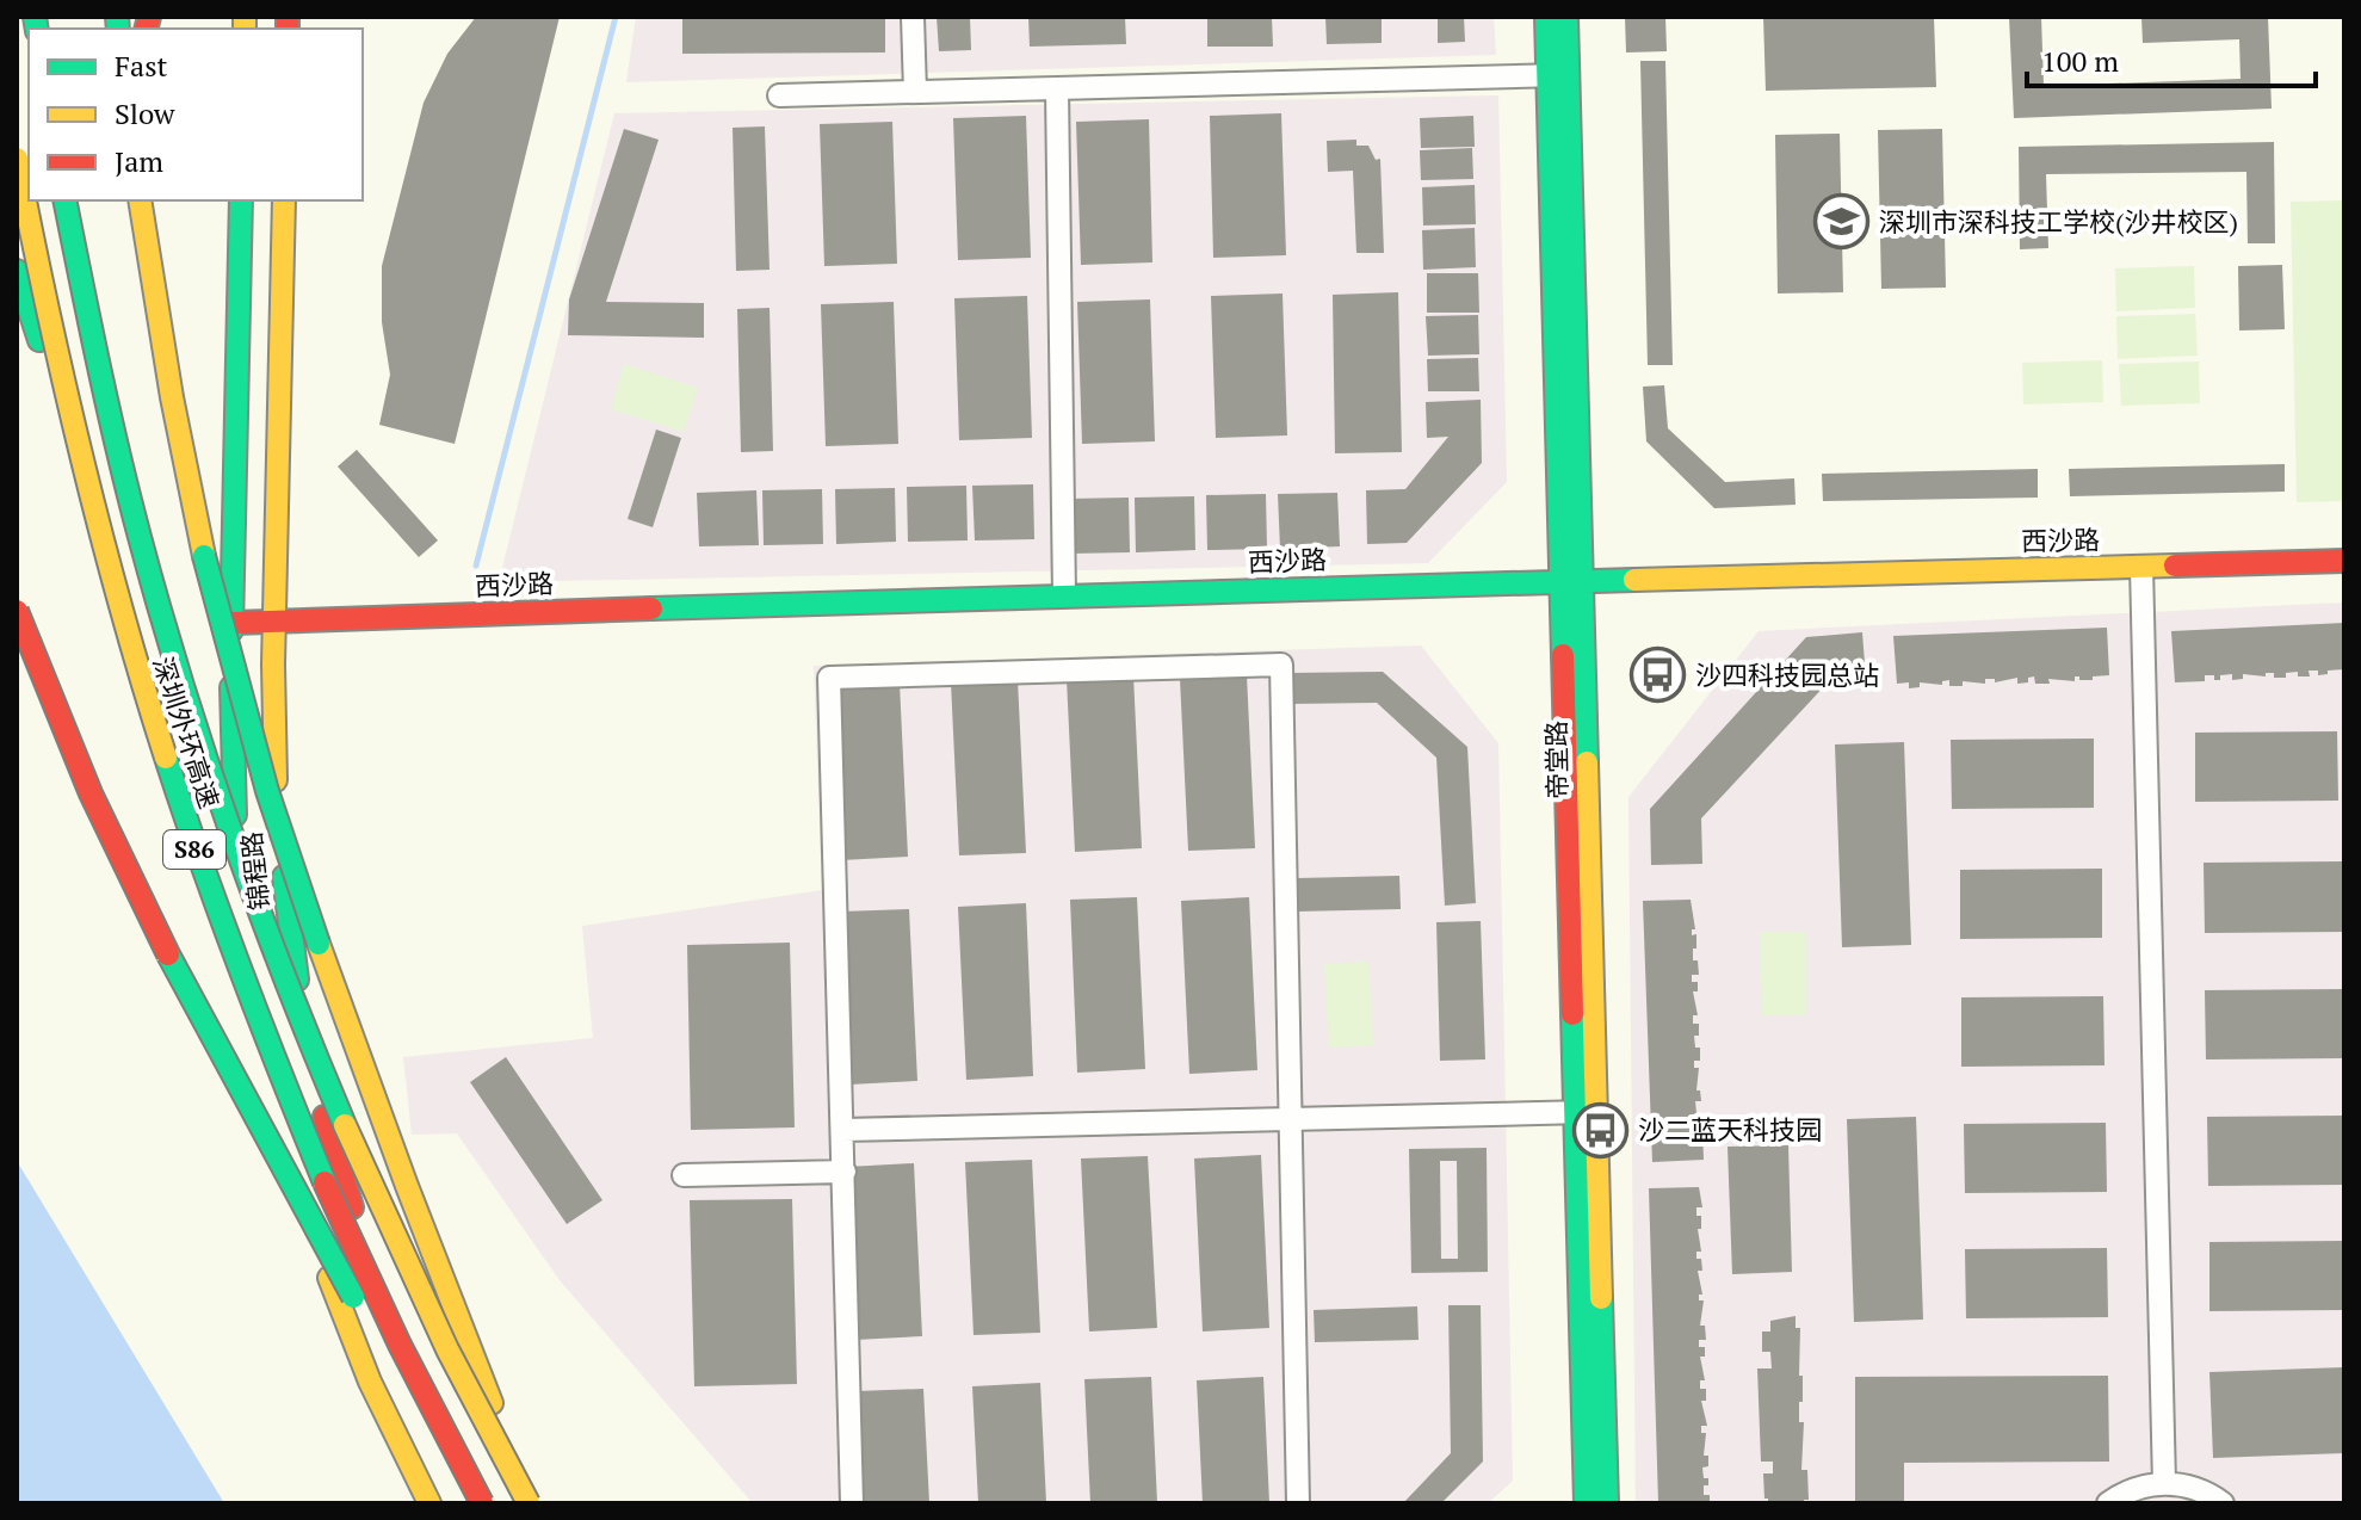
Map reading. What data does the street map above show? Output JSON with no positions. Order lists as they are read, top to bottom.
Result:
{
  "streets": {
    "main road": [
      "西沙路",
      "深圳外环高速",
      "帝堂路",
      "S86",
      "锦程路"
    ]
  },
  "crossings": [
    ["西沙路", "帝堂路"],
    ["西沙路", "锦程路"],
    ["深圳外环高速", "锦程路"]
  ],
  "places": {
    "school or university": ["深圳市深科技工学校(沙井校区)"],
    "bus stop": ["沙四科技园总站", "沙二蓝天科技园"]
  },
  "legend": ["Fast", "Slow", "Jam"],
  "scale_bar": "100 m"
}
